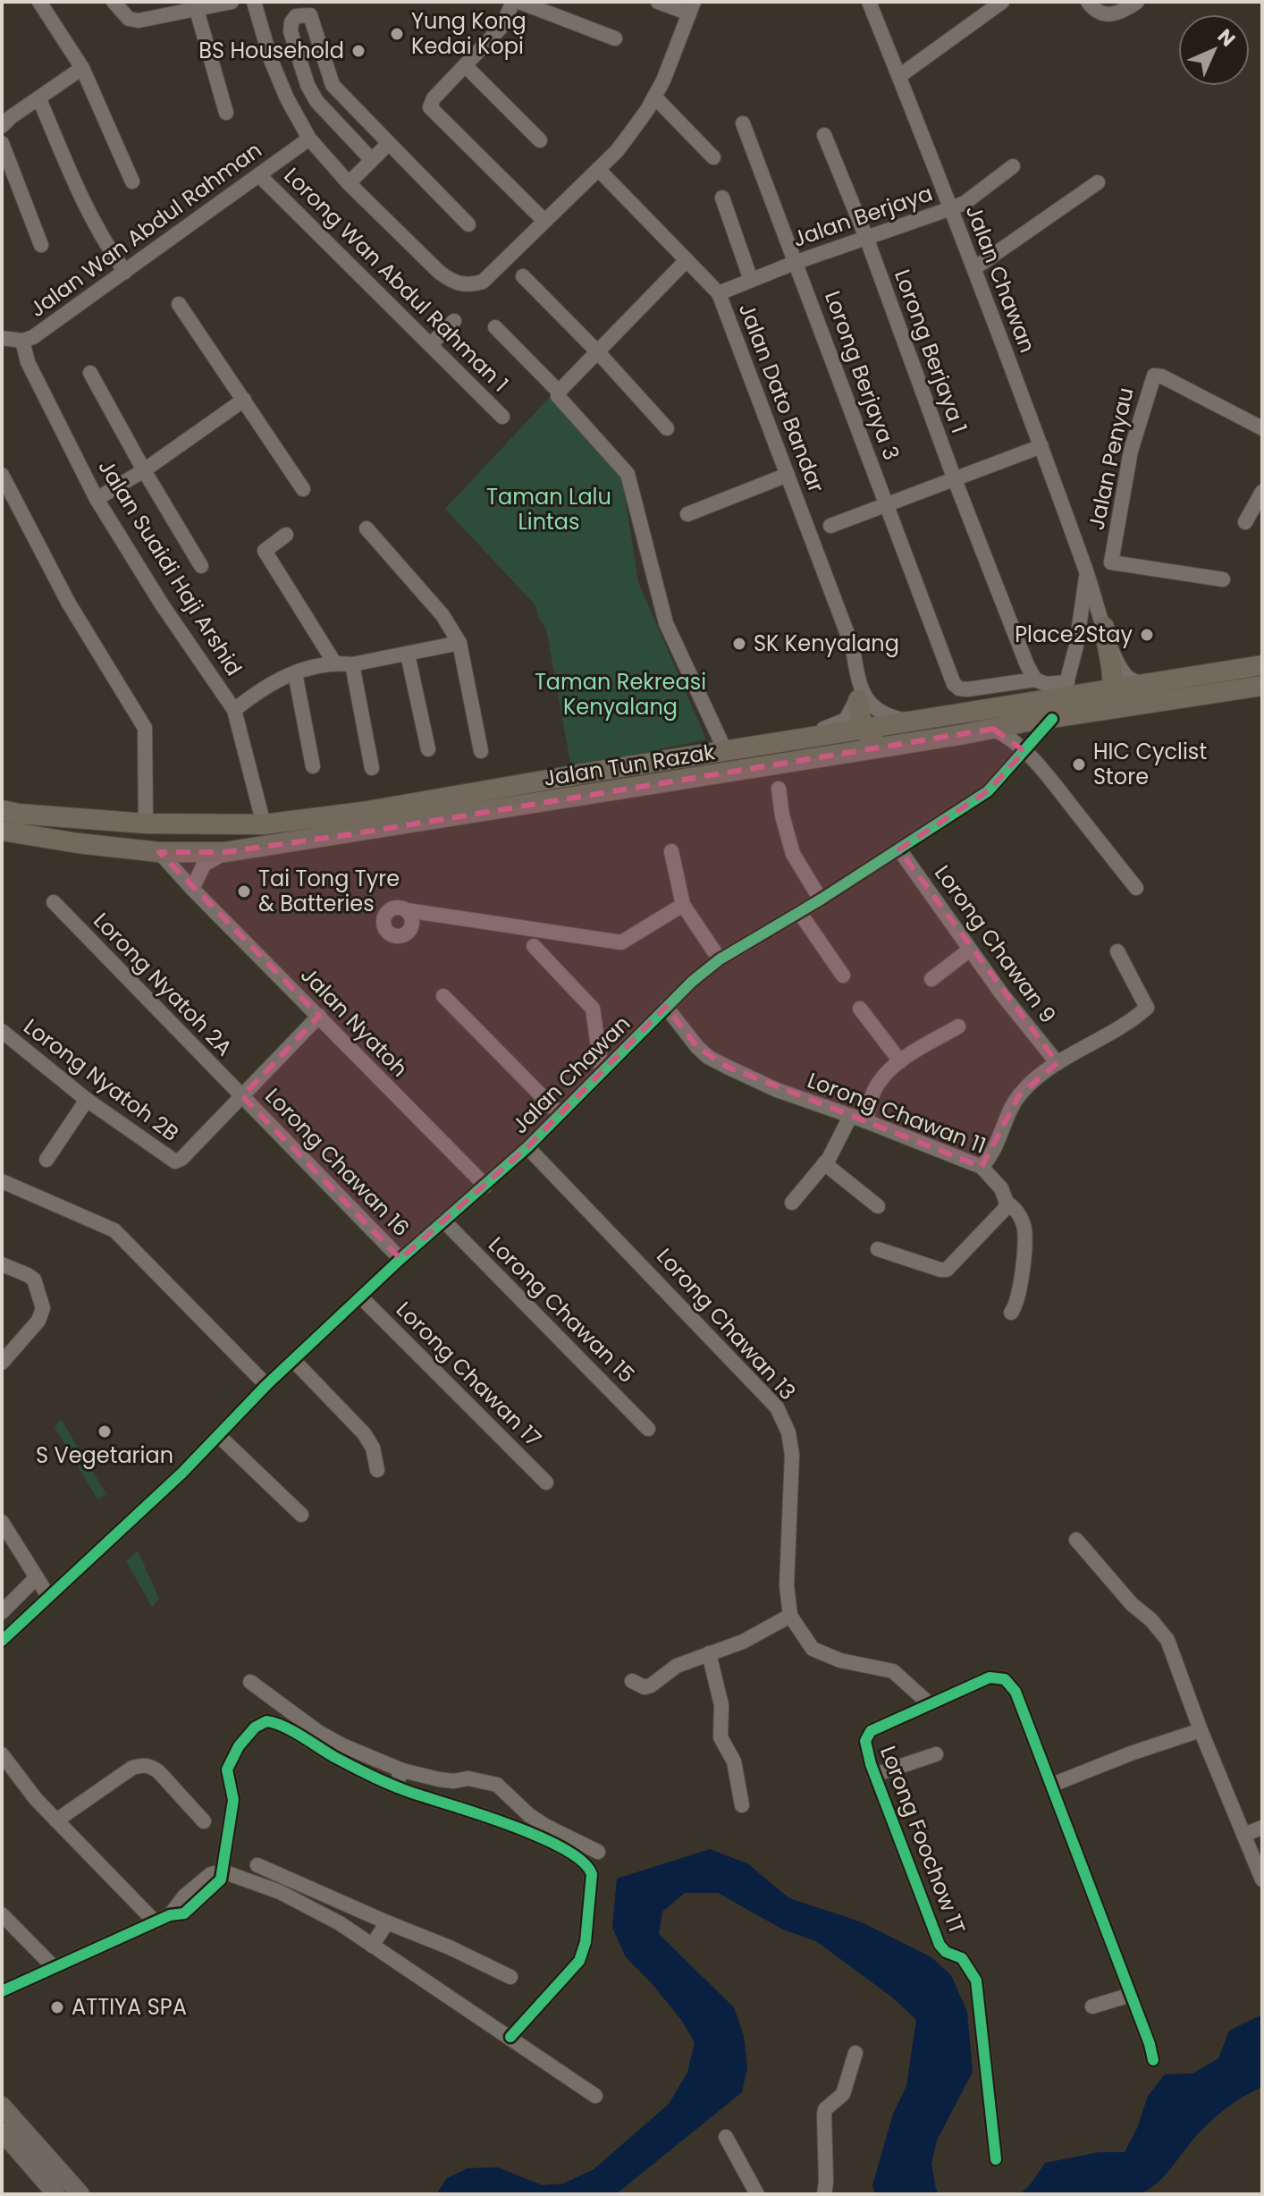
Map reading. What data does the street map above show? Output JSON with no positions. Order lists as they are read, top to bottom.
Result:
{
  "streets": {
    "highway": ["Jalan Tun Razak"],
    "street": [
      "Jalan Berjaya",
      "Jalan Wan Abdul Rahman",
      "Jalan Chawan",
      "Lorong Wan Abdul Rahman 1",
      "Lorong Berjaya 1",
      "Lorong Berjaya 3",
      "Jalan Dato Bandar",
      "Jalan Penyau",
      "Jalan Suaidi Haji Arshid",
      "Lorong Chawan 9",
      "Lorong Nyatoh 2A",
      "Jalan Nyatoh",
      "Lorong Nyatoh 2B",
      "Lorong Chawan 11",
      "Lorong Chawan 16",
      "Lorong Chawan 15",
      "Lorong Chawan 13",
      "Lorong Chawan 17",
      "Lorong Foochow 1T"
    ]
  },
  "crossings": [
    ["Jalan Berjaya", "Jalan Chawan"],
    ["Jalan Berjaya", "Lorong Berjaya 1"],
    ["Jalan Berjaya", "Lorong Berjaya 3"],
    ["Jalan Berjaya", "Jalan Dato Bandar"],
    ["Jalan Wan Abdul Rahman", "Lorong Wan Abdul Rahman 1"],
    ["Jalan Wan Abdul Rahman", "Jalan Suaidi Haji Arshid"],
    ["Jalan Chawan", "Jalan Penyau"],
    ["Jalan Chawan", "Jalan Tun Razak"],
    ["Jalan Chawan", "Lorong Chawan 9"],
    ["Jalan Chawan", "Jalan Nyatoh"],
    ["Jalan Chawan", "Lorong Chawan 11"],
    ["Jalan Chawan", "Lorong Chawan 16"],
    ["Jalan Chawan", "Lorong Chawan 15"],
    ["Jalan Chawan", "Lorong Chawan 13"],
    ["Jalan Chawan", "Lorong Chawan 17"],
    ["Lorong Berjaya 1", "Lorong Berjaya 3"],
    ["Lorong Berjaya 3", "Jalan Tun Razak"],
    ["Jalan Suaidi Haji Arshid", "Jalan Tun Razak"],
    ["Jalan Tun Razak", "Jalan Nyatoh"],
    ["Lorong Nyatoh 2A", "Lorong Nyatoh 2B"],
    ["Lorong Nyatoh 2A", "Lorong Chawan 16"],
    ["Lorong Nyatoh 2B", "Lorong Chawan 16"],
    ["Lorong Chawan 13", "Lorong Foochow 1T"]
  ],
  "parks": ["Taman Lalu Lintas", "Taman Rekreasi Kenyalang"],
  "places": [
    "Yung Kong Kedai Kopi",
    "BS Household",
    "Place2Stay",
    "SK Kenyalang",
    "HIC Cyclist Store",
    "Tai Tong Tyre & Batteries",
    "S Vegetarian",
    "ATTIYA SPA"
  ],
  "north": "top right"
}
